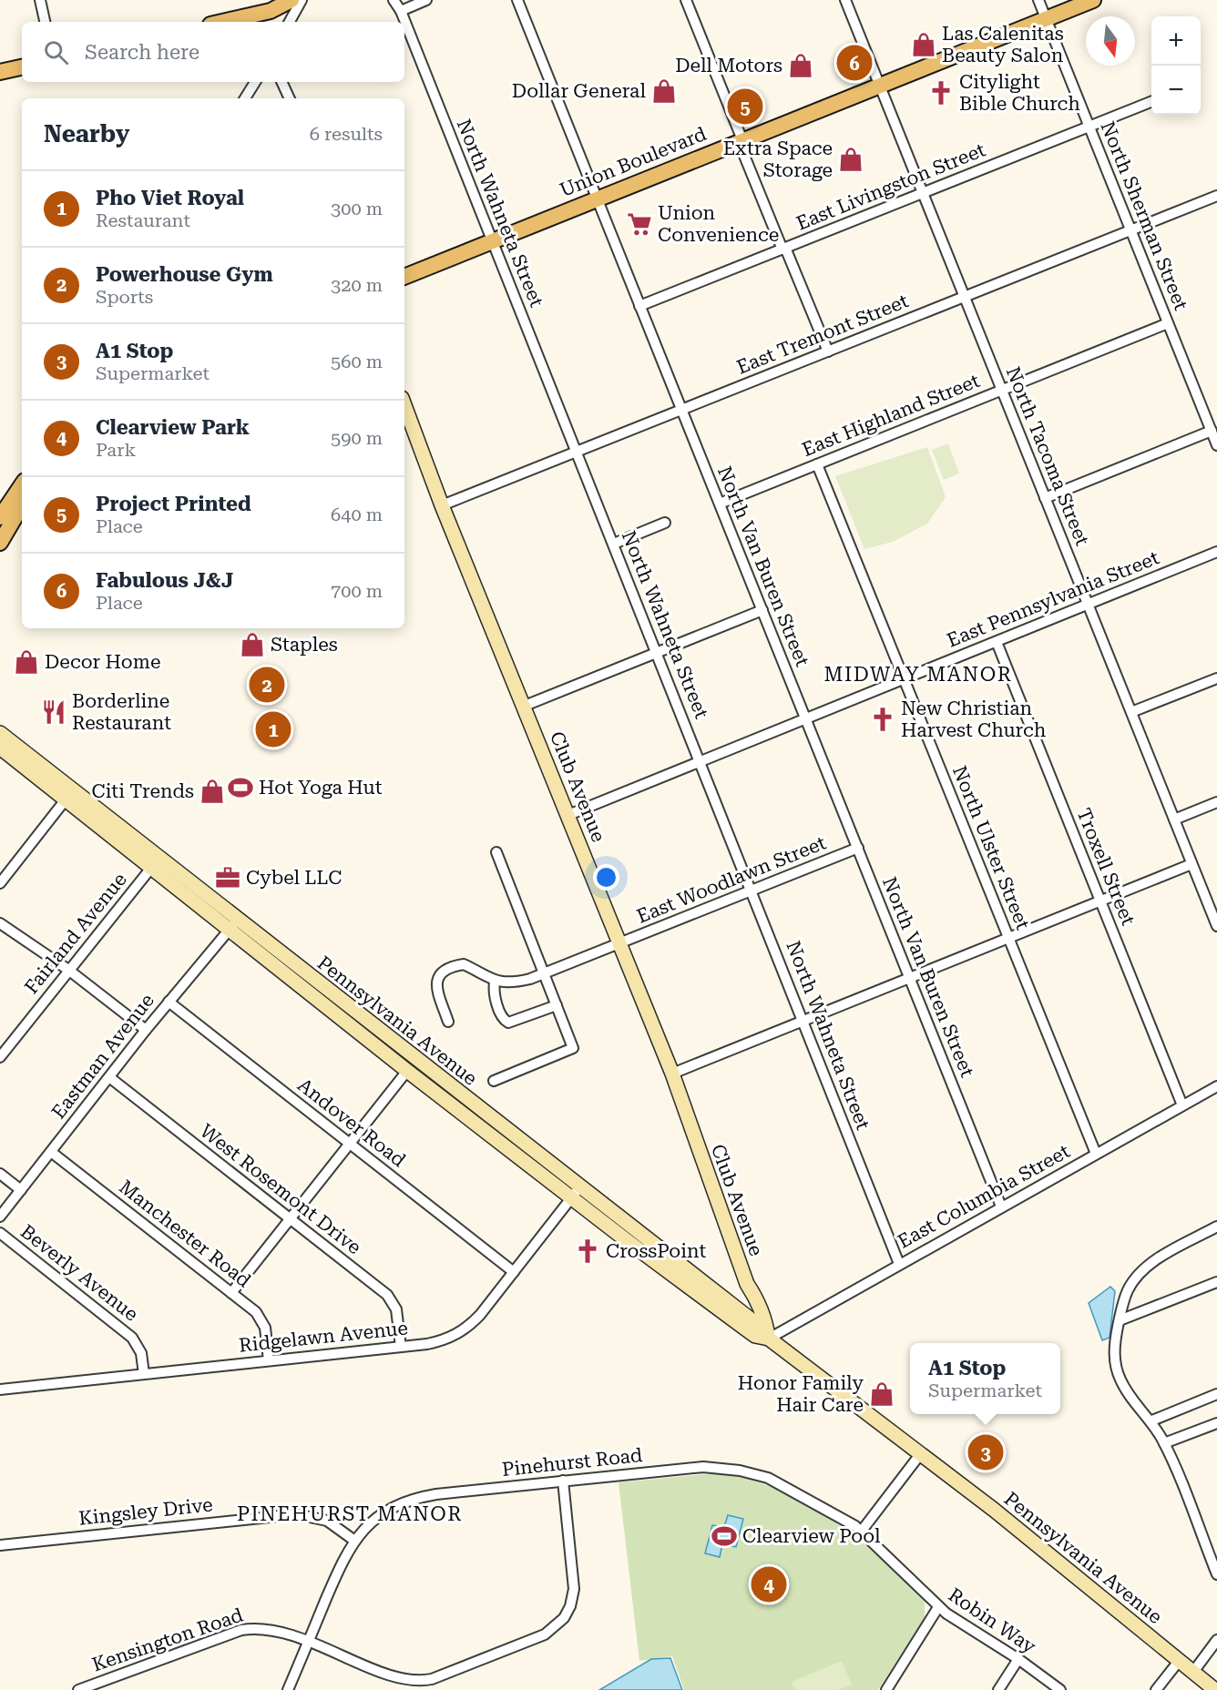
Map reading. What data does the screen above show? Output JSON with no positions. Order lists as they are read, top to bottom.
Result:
{
  "streets": {
    "main road": ["Union Boulevard"],
    "street": [
      "East Livingston Street",
      "North Wahneta Street",
      "North Sherman Street",
      "East Tremont Street",
      "East Highland Street",
      "North Tacoma Street",
      "North Van Buren Street",
      "East Pennsylvania Street",
      "Club Avenue",
      "North Ulster Street",
      "Troxell Street",
      "East Woodlawn Street",
      "Fairland Avenue",
      "Pennsylvania Avenue",
      "Eastman Avenue",
      "Andover Road",
      "West Rosemont Drive",
      "East Columbia Street",
      "Manchester Road",
      "Beverly Avenue",
      "Ridgelawn Avenue",
      "Pinehurst Road",
      "Kingsley Drive",
      "Robin Way",
      "Kensington Road"
    ]
  },
  "crossings": [
    ["Union Boulevard", "North Wahneta Street"],
    ["Union Boulevard", "North Sherman Street"],
    ["Union Boulevard", "North Tacoma Street"],
    ["Union Boulevard", "North Van Buren Street"],
    ["East Livingston Street", "North Sherman Street"],
    ["East Livingston Street", "North Tacoma Street"],
    ["East Livingston Street", "North Van Buren Street"],
    ["North Wahneta Street", "East Tremont Street"],
    ["North Wahneta Street", "East Pennsylvania Street"],
    ["North Wahneta Street", "East Woodlawn Street"],
    ["North Wahneta Street", "East Columbia Street"],
    ["North Sherman Street", "East Tremont Street"],
    ["North Sherman Street", "East Highland Street"],
    ["East Tremont Street", "North Tacoma Street"],
    ["East Tremont Street", "North Van Buren Street"],
    ["East Tremont Street", "Club Avenue"],
    ["East Highland Street", "North Tacoma Street"],
    ["East Highland Street", "North Van Buren Street"],
    ["East Highland Street", "North Ulster Street"],
    ["North Tacoma Street", "East Pennsylvania Street"],
    ["North Van Buren Street", "East Pennsylvania Street"],
    ["North Van Buren Street", "East Woodlawn Street"],
    ["North Van Buren Street", "East Columbia Street"],
    ["East Pennsylvania Street", "Club Avenue"],
    ["East Pennsylvania Street", "North Ulster Street"],
    ["East Pennsylvania Street", "Troxell Street"],
    ["Club Avenue", "East Woodlawn Street"],
    ["Club Avenue", "Pennsylvania Avenue"],
    ["Club Avenue", "East Columbia Street"],
    ["North Ulster Street", "East Columbia Street"],
    ["Troxell Street", "East Columbia Street"],
    ["Fairland Avenue", "Pennsylvania Avenue"],
    ["Pennsylvania Avenue", "Eastman Avenue"],
    ["Pennsylvania Avenue", "East Columbia Street"],
    ["Pennsylvania Avenue", "Ridgelawn Avenue"],
    ["Eastman Avenue", "Andover Road"],
    ["Eastman Avenue", "West Rosemont Drive"],
    ["Eastman Avenue", "Manchester Road"],
    ["Andover Road", "Ridgelawn Avenue"],
    ["West Rosemont Drive", "Ridgelawn Avenue"],
    ["Manchester Road", "Ridgelawn Avenue"],
    ["Beverly Avenue", "Ridgelawn Avenue"],
    ["Pinehurst Road", "Kingsley Drive"],
    ["Pinehurst Road", "Robin Way"],
    ["Pinehurst Road", "Kensington Road"]
  ],
  "districts": ["MIDWAY MANOR", "PINEHURST MANOR"],
  "places": {
    "shop": [
      "Las Calenitas Beauty Salon",
      "Dell Motors",
      "Dollar General",
      "Extra Space Storage",
      "Staples",
      "Decor Home",
      "Citi Trends",
      "Honor Family Hair Care"
    ],
    "church": ["Citylight Bible Church", "New Christian Harvest Church", "CrossPoint"],
    "supermarket": ["Union Convenience"],
    "restaurant": ["Borderline Restaurant"],
    "sports": ["Hot Yoga Hut", "Clearview Pool"],
    "office": ["Cybel LLC"]
  },
  "north": "bottom",
  "page": {
    "map_buttons": ["+", "−"],
    "search": "Search here",
    "pins": [
      "6",
      "5",
      "2",
      "1",
      "3",
      "4"
    ],
    "heading": ["Nearby", "6 results"],
    "list": [
      {
        "mark": "1",
        "name": "Pho Viet Royal",
        "note": "Restaurant",
        "value": "300 m"
      },
      {
        "mark": "2",
        "name": "Powerhouse Gym",
        "note": "Sports",
        "value": "320 m"
      },
      {
        "mark": "3",
        "name": "A1 Stop",
        "note": "Supermarket",
        "value": "560 m"
      },
      {
        "mark": "4",
        "name": "Clearview Park",
        "note": "Park",
        "value": "590 m"
      },
      {
        "mark": "5",
        "name": "Project Printed",
        "note": "Place",
        "value": "640 m"
      },
      {
        "mark": "6",
        "name": "Fabulous J&J",
        "note": "Place",
        "value": "700 m"
      }
    ],
    "popup": ["A1 Stop", "Supermarket"]
  }
}
